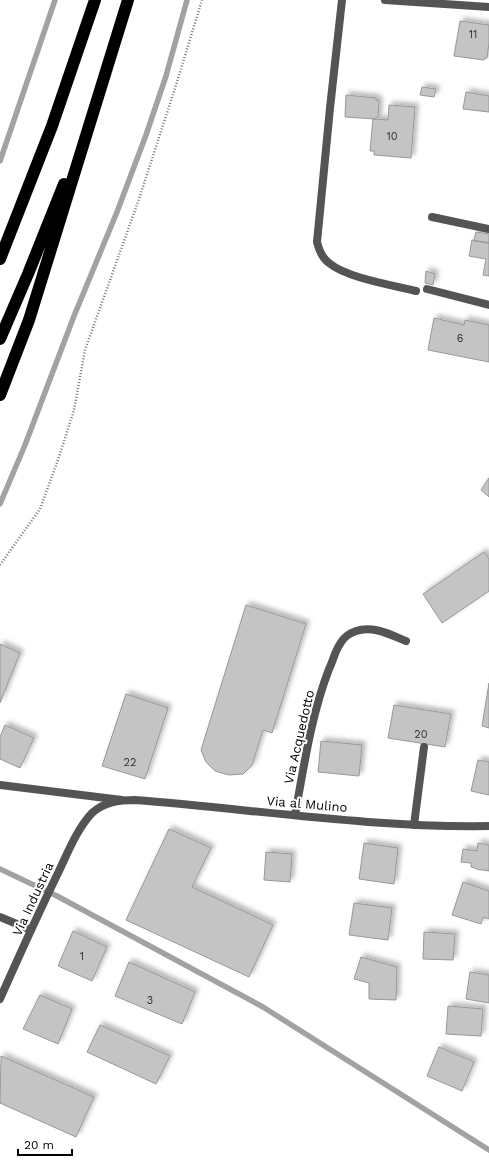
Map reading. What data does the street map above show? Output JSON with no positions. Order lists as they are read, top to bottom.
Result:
{
  "streets": {
    "street": ["Via Acquedotto", "Via al Mulino", "Via Industria"]
  },
  "crossings": [
    ["Via Acquedotto", "Via al Mulino"],
    ["Via al Mulino", "Via Industria"]
  ],
  "house_numbers": [
    "11",
    "10",
    "6",
    "20",
    "22",
    "1",
    "3"
  ],
  "scale_bar": "20 m"
}
